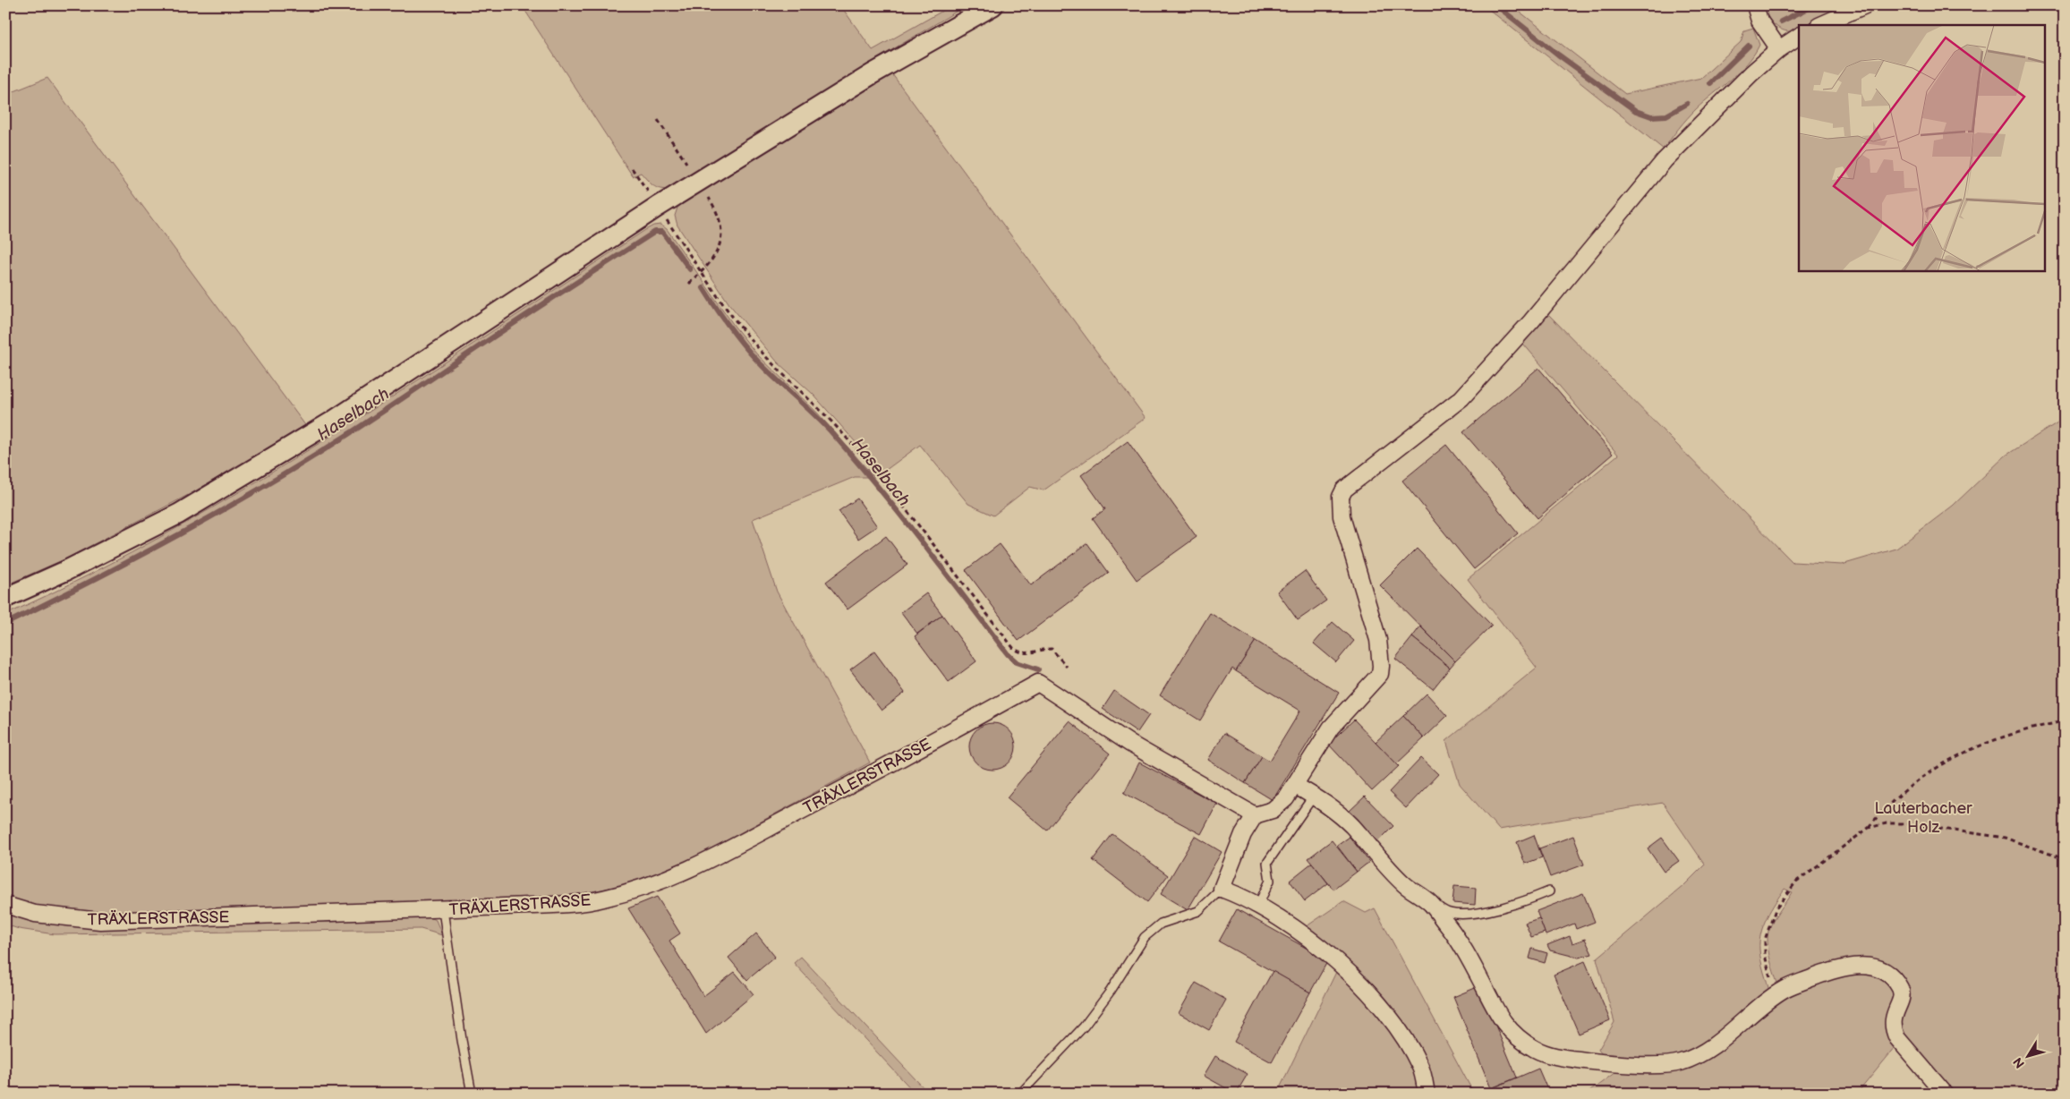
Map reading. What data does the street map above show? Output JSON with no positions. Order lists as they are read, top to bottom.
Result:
{
  "streets": {
    "street": ["TRÄXLERSTRASSE"]
  },
  "water": ["Haselbach"],
  "parks": ["Lauterbacher Holz"],
  "north": "bottom left"
}
